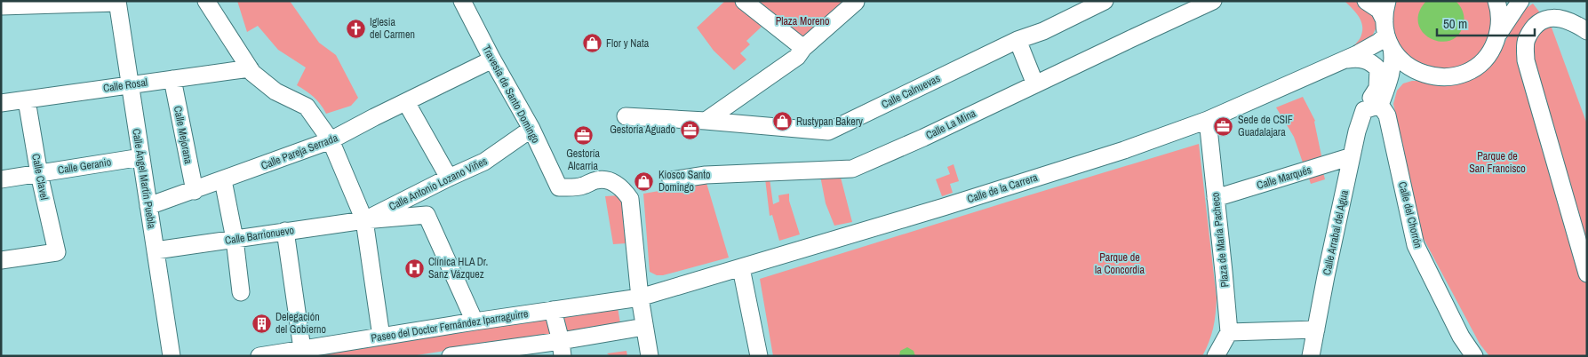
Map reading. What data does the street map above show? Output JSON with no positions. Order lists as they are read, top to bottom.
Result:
{
  "streets": {
    "street": [
      "Calle Rosal",
      "Calle Calnuevas",
      "Travesía de Santo Domingo",
      "Calle La Mina",
      "Calle Mejorana",
      "Calle Pareja Serrada",
      "Calle Geranio",
      "Calle Clavel",
      "Calle Marqués",
      "Calle Ángel Martín Puebla",
      "Calle Antonio Lozano Viñes",
      "Calle de la Carrera",
      "Calle del Chorrón",
      "Calle Arrabal del Agua",
      "Calle Barrionuevo",
      "Plaza de María Pacheco",
      "Paseo del Doctor Fernández Iparraguirre"
    ]
  },
  "crossings": [
    ["Calle Rosal", "Calle Mejorana"],
    ["Calle Rosal", "Calle Clavel"],
    ["Calle Rosal", "Calle Ángel Martín Puebla"],
    ["Travesía de Santo Domingo", "Calle Pareja Serrada"],
    ["Travesía de Santo Domingo", "Calle Antonio Lozano Viñes"],
    ["Travesía de Santo Domingo", "Calle de la Carrera"],
    ["Travesía de Santo Domingo", "Paseo del Doctor Fernández Iparraguirre"],
    ["Calle Mejorana", "Calle Pareja Serrada"],
    ["Calle Pareja Serrada", "Calle Ángel Martín Puebla"],
    ["Calle Geranio", "Calle Clavel"],
    ["Calle Geranio", "Calle Ángel Martín Puebla"],
    ["Calle Marqués", "Calle Arrabal del Agua"],
    ["Calle Marqués", "Plaza de María Pacheco"],
    ["Calle Ángel Martín Puebla", "Calle Barrionuevo"],
    ["Calle Antonio Lozano Viñes", "Calle Barrionuevo"],
    ["Calle de la Carrera", "Calle Arrabal del Agua"],
    ["Calle de la Carrera", "Plaza de María Pacheco"],
    ["Calle de la Carrera", "Paseo del Doctor Fernández Iparraguirre"],
    ["Calle Barrionuevo", "Paseo del Doctor Fernández Iparraguirre"]
  ],
  "parks": ["Plaza Moreno", "Parque de San Francisco", "Parque de la Concordia"],
  "places": {
    "church": ["Iglesia del Carmen"],
    "shop": ["Flor y Nata", "Rustypan Bakery", "Kiosco Santo Domingo"],
    "office": ["Sede de CSIF Guadalajara", "Gestoría Aguado", "Gestoría Alcarria"],
    "hospital": ["Clínica HLA Dr. Sanz Vázquez"],
    "building": ["Delegación del Gobierno"]
  },
  "scale_bar": "50 m"
}
